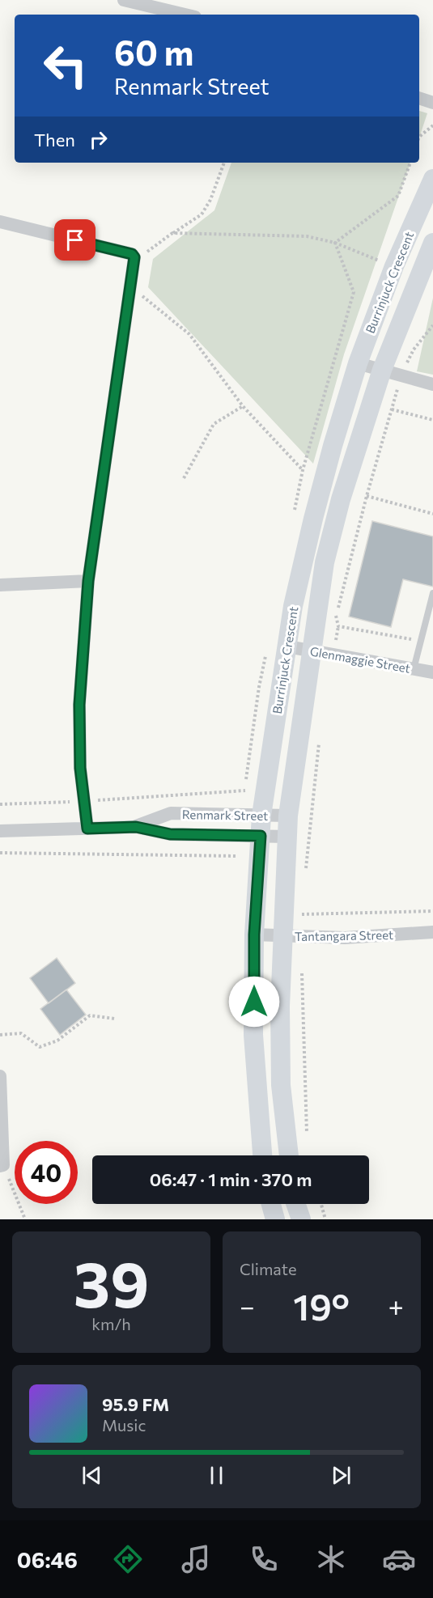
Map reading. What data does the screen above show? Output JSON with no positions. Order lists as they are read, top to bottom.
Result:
{
  "streets": {
    "street": [
      "Burrinjuck Crescent",
      "Glenmaggie Street",
      "Renmark Street",
      "Tantangara Street"
    ]
  },
  "crossings": [
    ["Burrinjuck Crescent", "Glenmaggie Street"],
    ["Burrinjuck Crescent", "Renmark Street"],
    ["Burrinjuck Crescent", "Tantangara Street"]
  ],
  "page": {
    "turn": ["60 m", "Renmark Street"],
    "then": "Then",
    "limit": "40",
    "trip": "06:47 · 1 min · 370 m",
    "tile": [
      ["39", "km/h"],
      "Climate"
    ],
    "heat": ["−", "19°", "+"],
    "song": ["95.9 FM", "Music"],
    "tabs": "06:46"
  }
}
